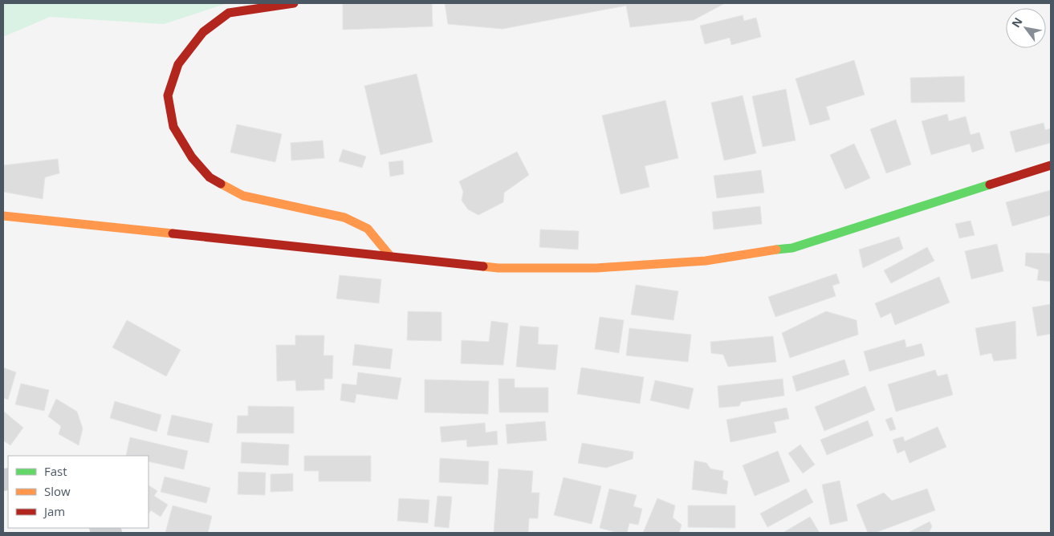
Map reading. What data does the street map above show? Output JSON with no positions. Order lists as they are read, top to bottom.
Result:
{
  "legend": ["Fast", "Slow", "Jam"],
  "north": "top left"
}
